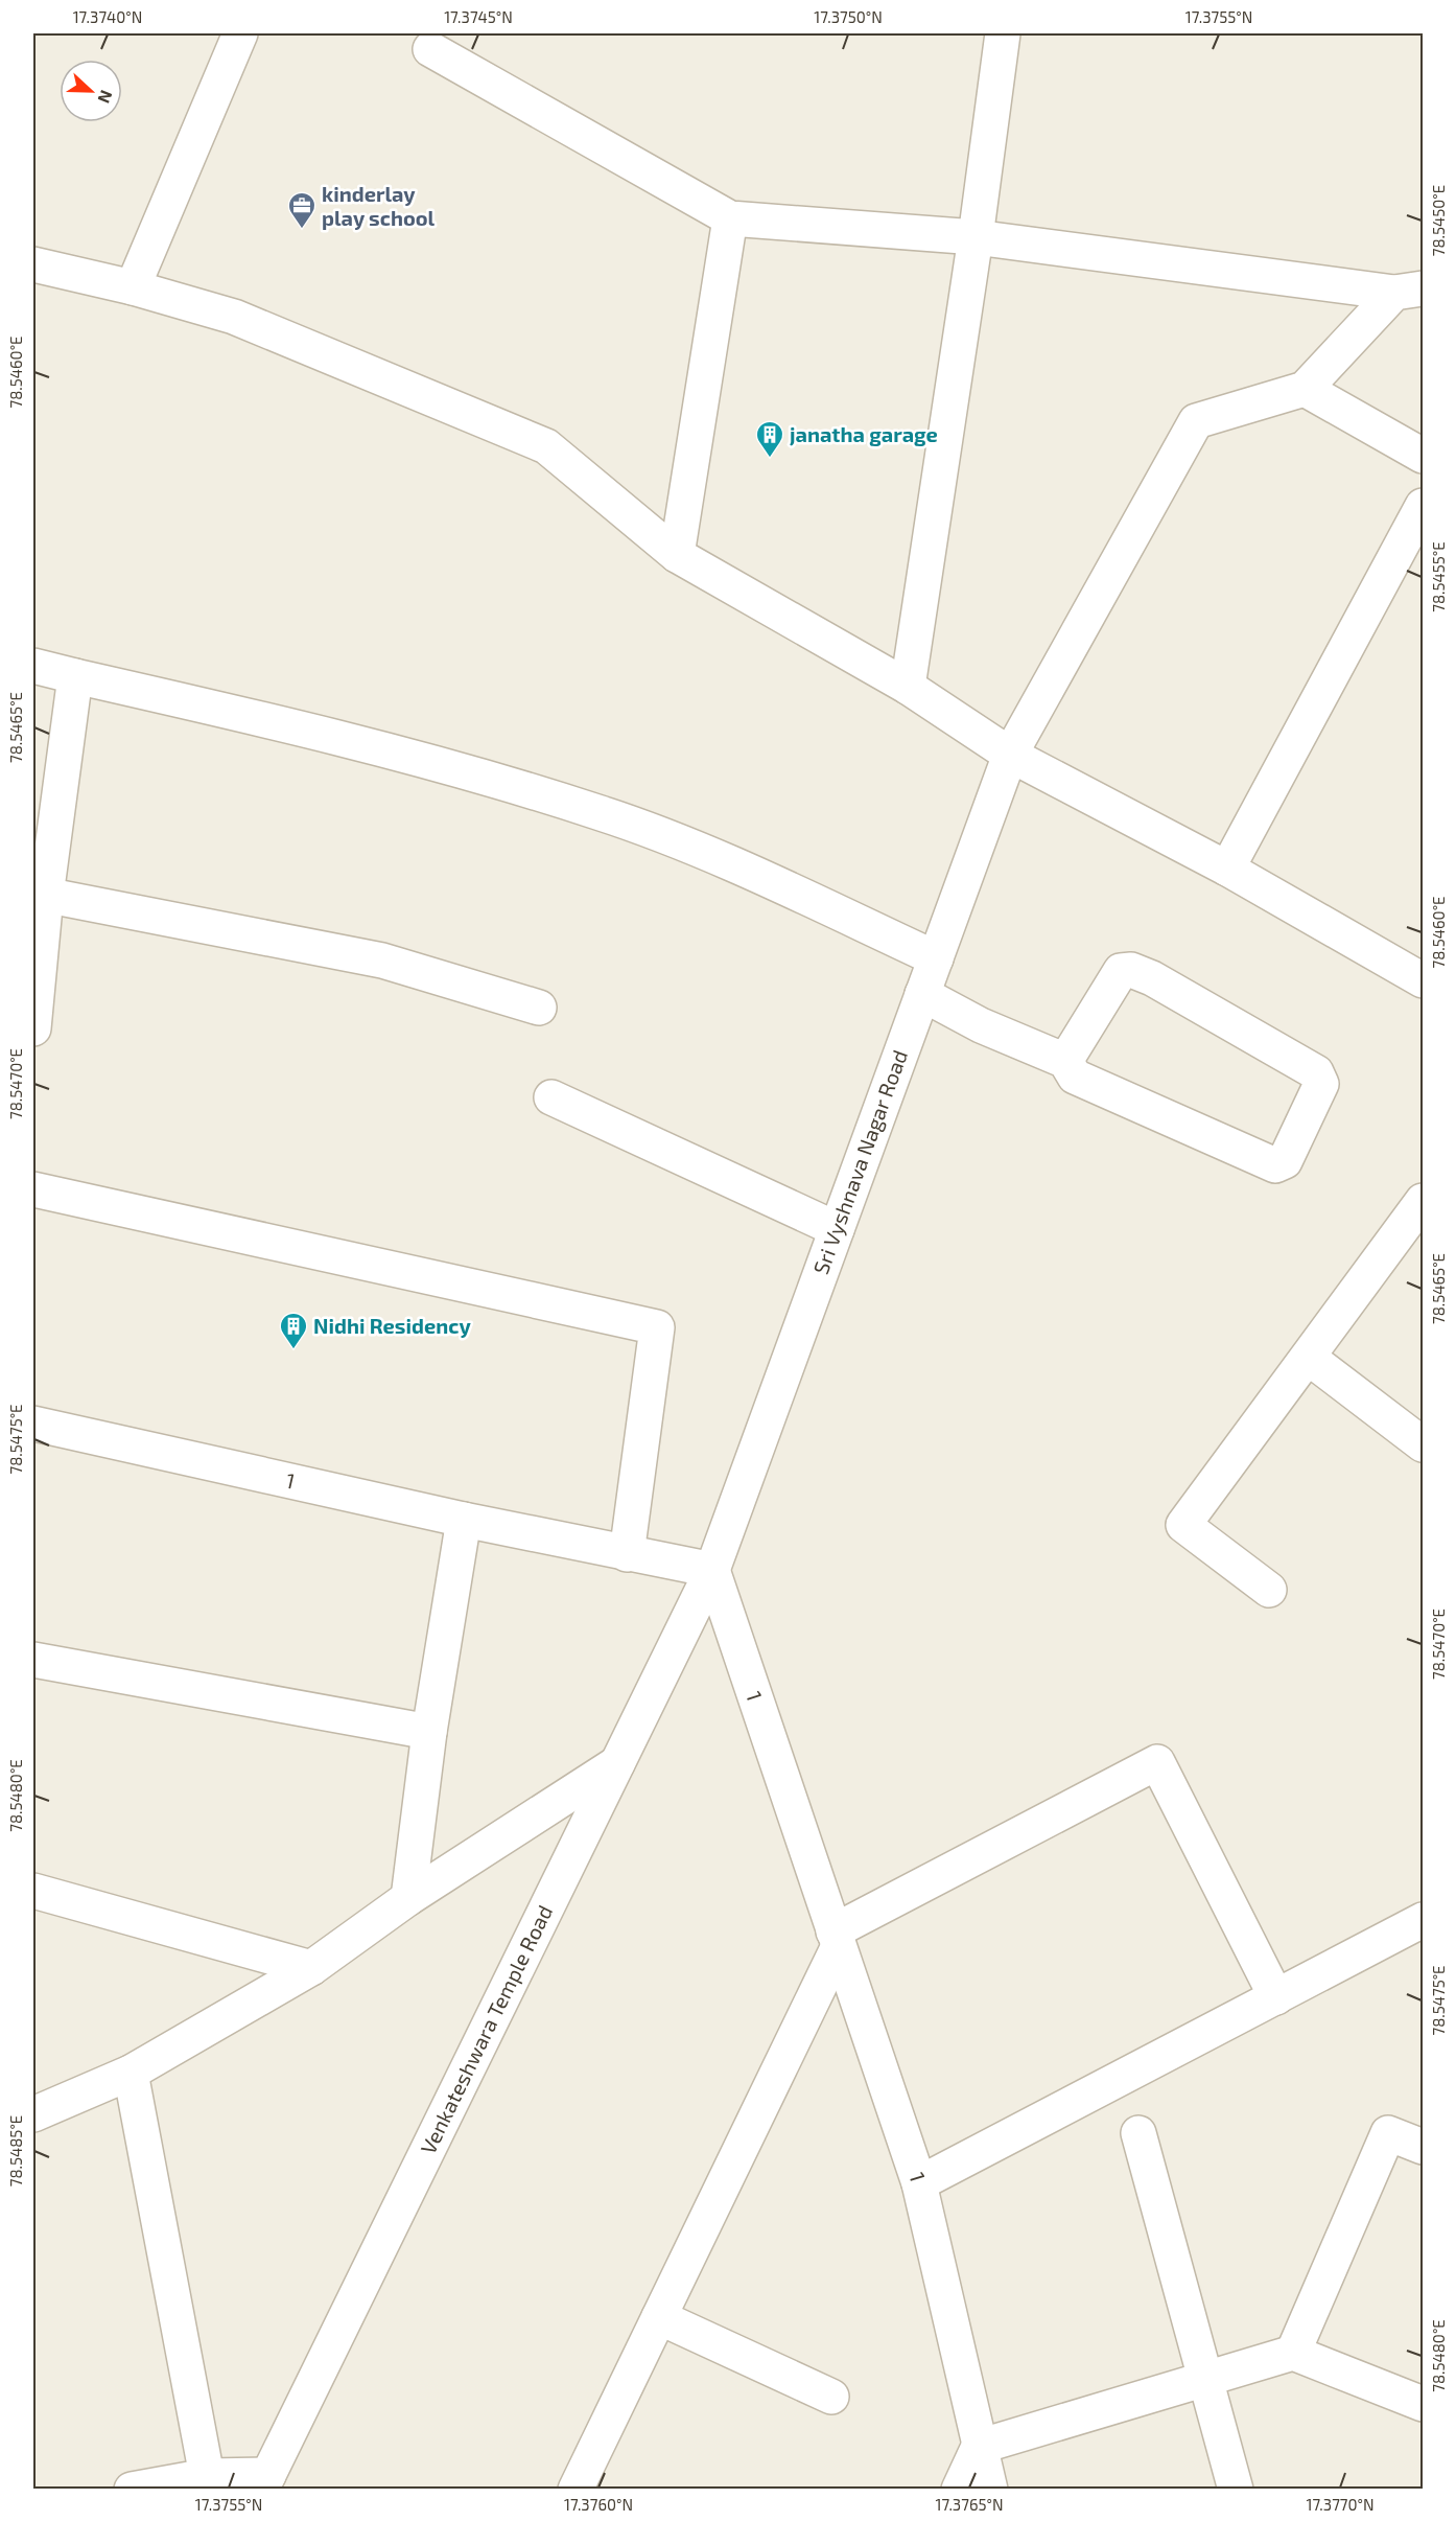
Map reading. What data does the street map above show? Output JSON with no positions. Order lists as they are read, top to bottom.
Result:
{
  "streets": {
    "street": ["Sri Vyshnava Nagar Road", "1", "Venkateshwara Temple Road"]
  },
  "crossings": [
    ["Sri Vyshnava Nagar Road", "1"],
    ["Sri Vyshnava Nagar Road", "Venkateshwara Temple Road"],
    ["1", "Venkateshwara Temple Road"]
  ],
  "places": {
    "office": ["kinderlay play school"],
    "building": ["janatha garage", "Nidhi Residency"]
  },
  "north": "right",
  "coordinates": [
    "17.3740°N",
    "17.3745°N",
    "17.3750°N",
    "17.3755°N",
    "78.5450°E",
    "78.5460°E",
    "78.5455°E",
    "78.5465°E",
    "78.5470°E",
    "78.5475°E",
    "78.5480°E",
    "78.5485°E",
    "17.3760°N",
    "17.3765°N",
    "17.3770°N"
  ]
}
